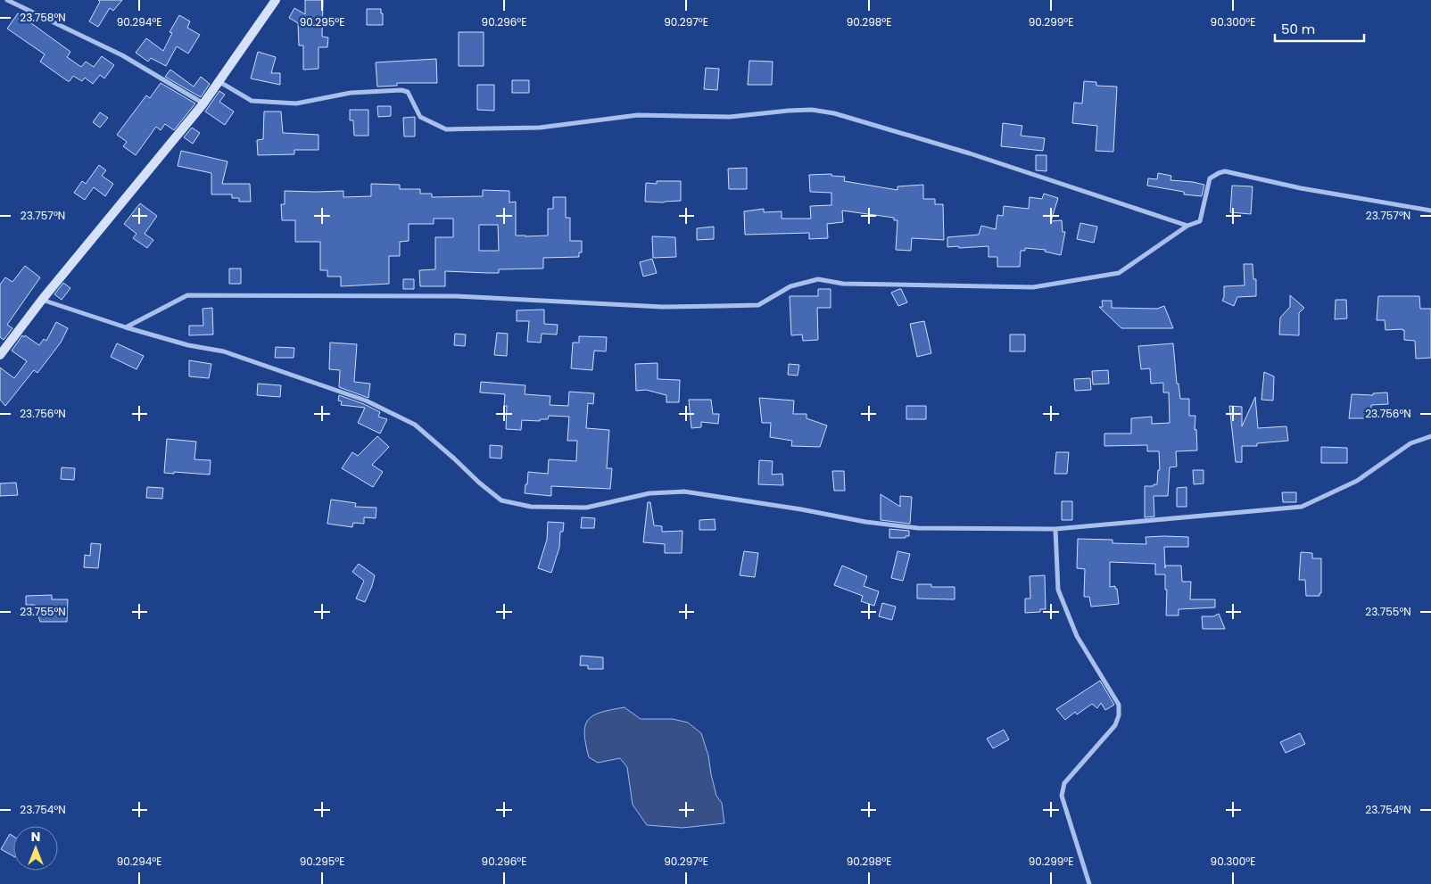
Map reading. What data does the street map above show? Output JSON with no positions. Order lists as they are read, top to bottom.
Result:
{
  "scale_bar": "50 m",
  "north": "top",
  "coordinates": [
    "23.758°N",
    "90.294°E",
    "90.295°E",
    "90.296°E",
    "90.297°E",
    "90.298°E",
    "90.299°E",
    "90.300°E",
    "23.757°N",
    "23.756°N",
    "23.755°N",
    "23.754°N"
  ]
}
